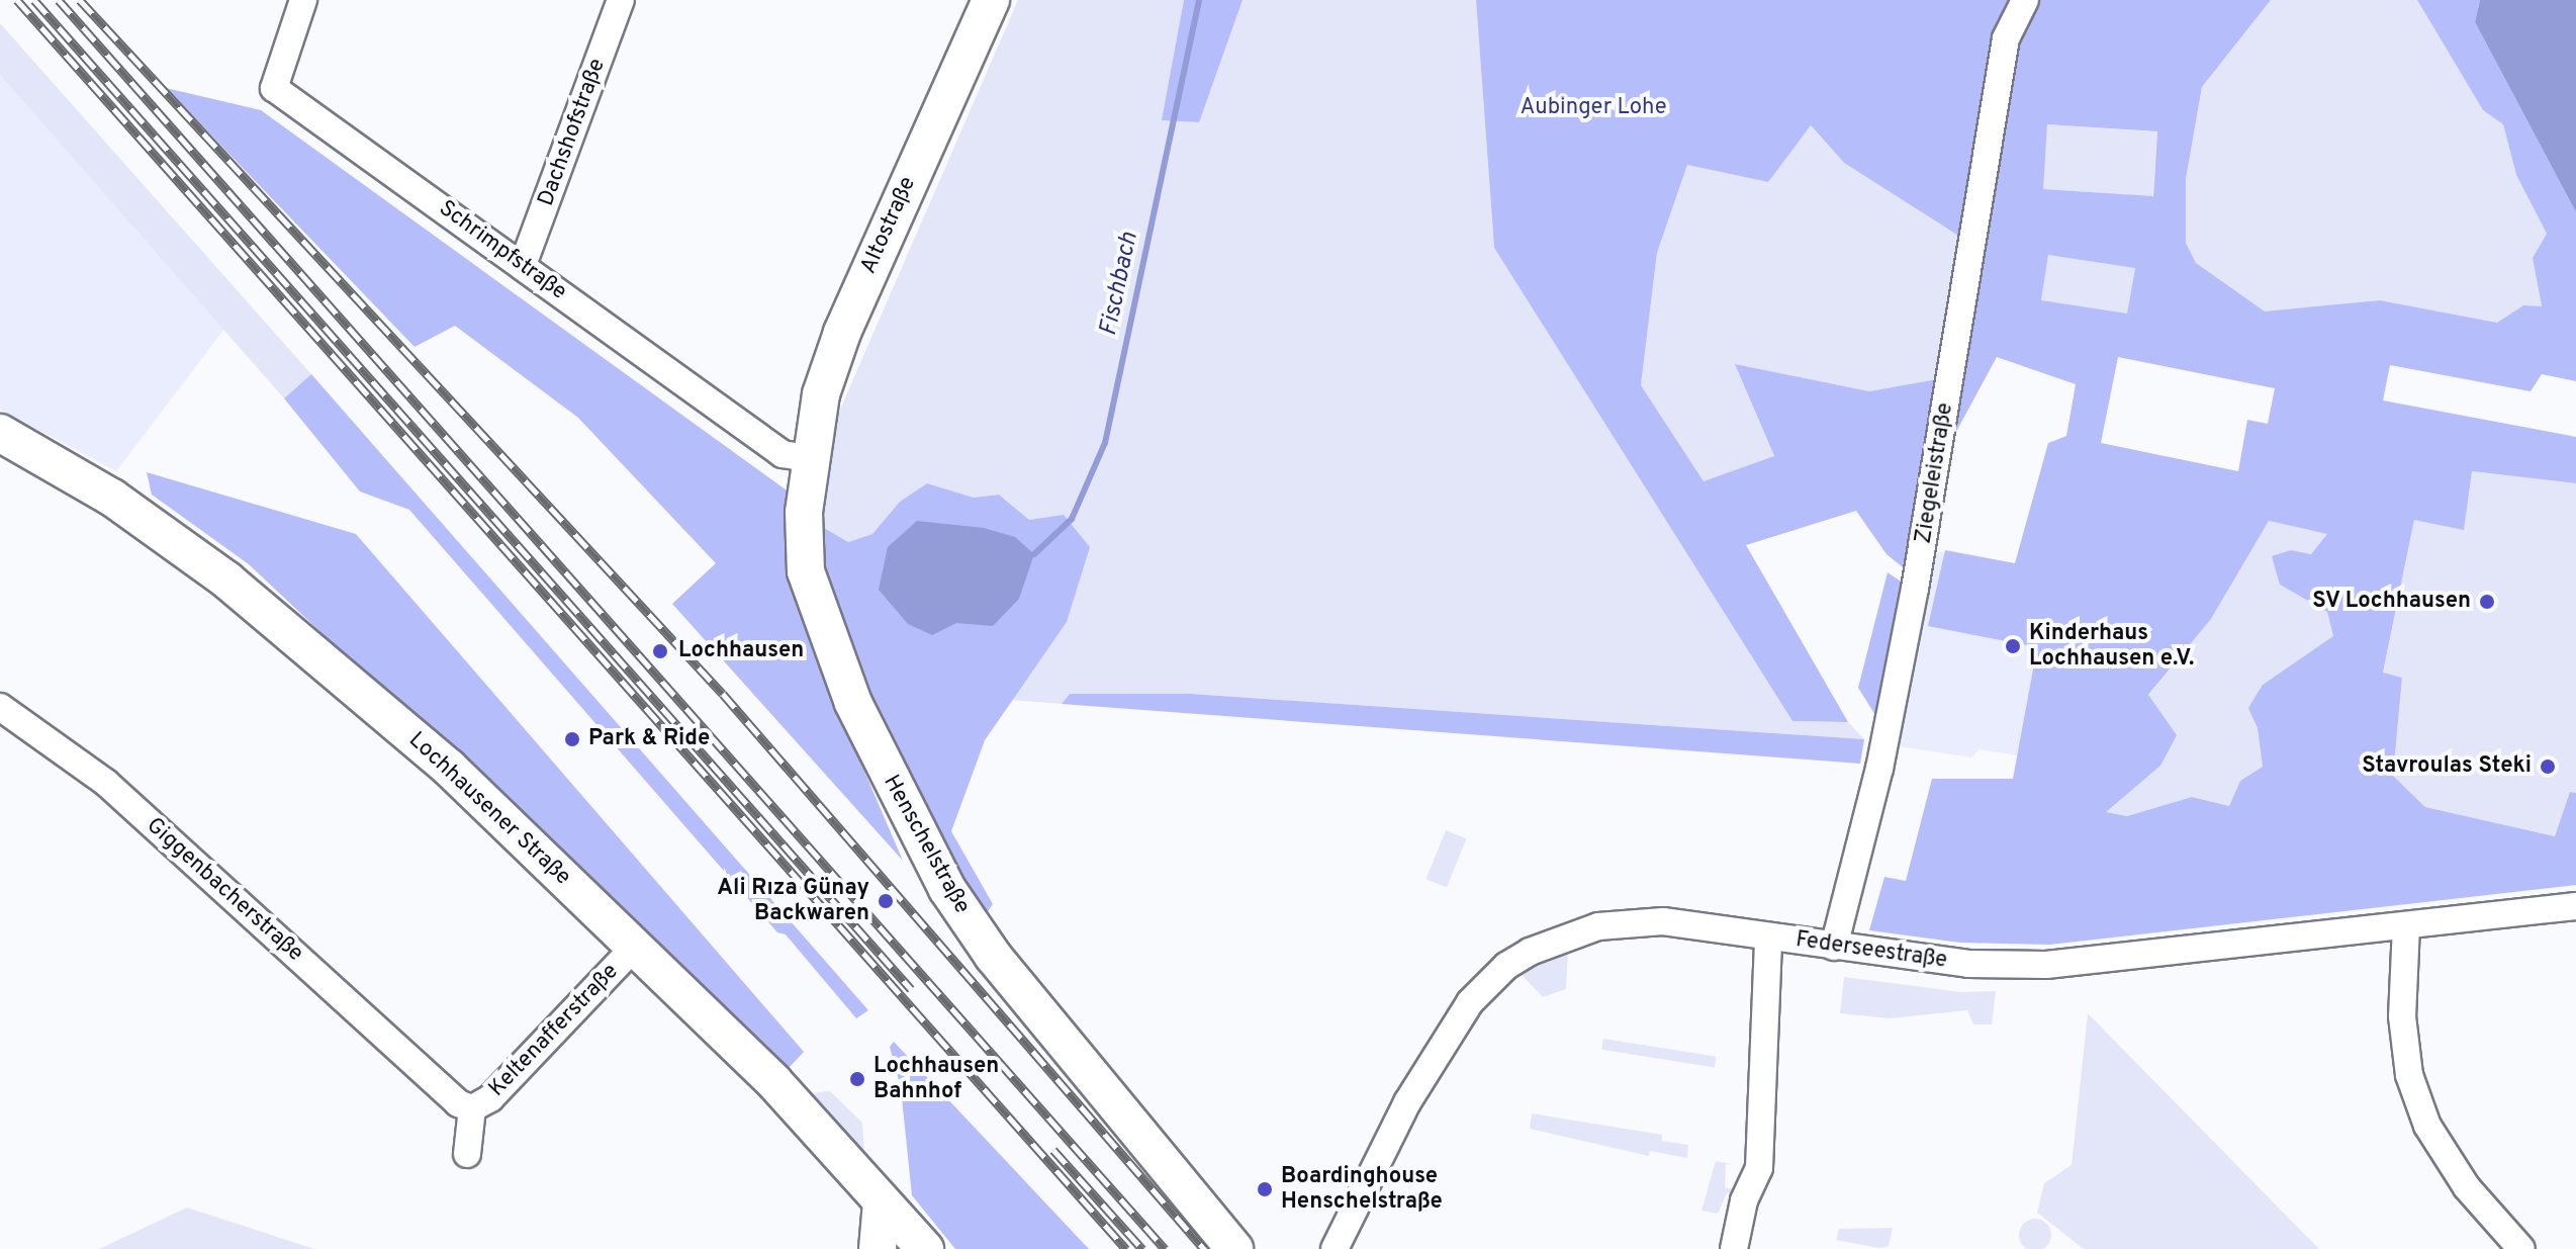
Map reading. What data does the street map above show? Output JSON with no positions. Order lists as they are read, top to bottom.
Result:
{
  "streets": {
    "main road": ["Altostraße", "Lochhausener Straße", "Henschelstraße"],
    "street": [
      "Dachshofstraße",
      "Schrimpfstraße",
      "Ziegeleistraße",
      "Giggenbacherstraße",
      "Federseestraße",
      "Keltenafferstraße"
    ]
  },
  "crossings": [
    ["Dachshofstraße", "Schrimpfstraße"],
    ["Altostraße", "Schrimpfstraße"],
    ["Altostraße", "Henschelstraße"],
    ["Schrimpfstraße", "Henschelstraße"],
    ["Ziegeleistraße", "Federseestraße"],
    ["Lochhausener Straße", "Keltenafferstraße"],
    ["Giggenbacherstraße", "Keltenafferstraße"]
  ],
  "water": ["Fischbach"],
  "parks": ["Aubinger Lohe"],
  "places": [
    "SV Lochhausen",
    "Kinderhaus Lochhausen e.V.",
    "Lochhausen",
    "Park & Ride",
    "Stavroulas Steki",
    "Ali Rıza Günay Backwaren",
    "Lochhausen Bahnhof",
    "Boardinghouse Henschelstraße"
  ]
}
